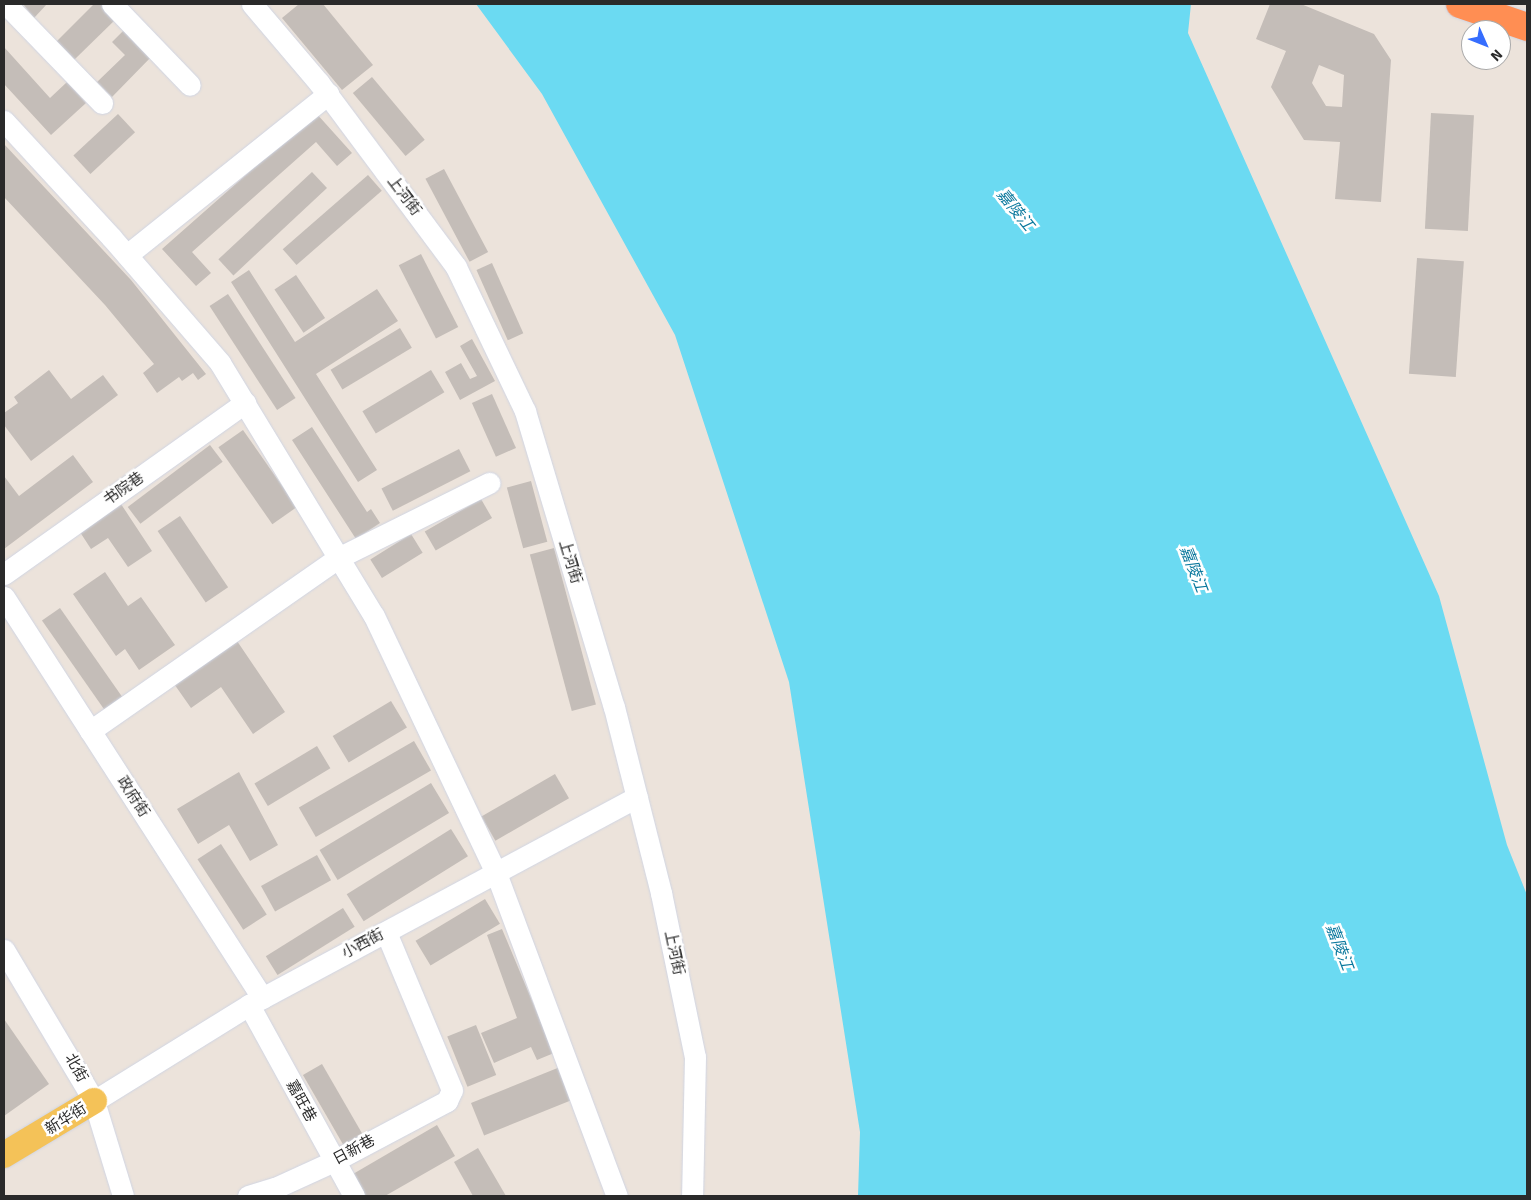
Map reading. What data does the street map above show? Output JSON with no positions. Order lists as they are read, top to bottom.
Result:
{
  "streets": {
    "main road": ["新华街"],
    "street": [
      "上河街",
      "书院巷",
      "政府街",
      "小西街",
      "北街",
      "嘉旺巷",
      "日新巷"
    ]
  },
  "crossings": [
    ["上河街", "小西街"],
    ["政府街", "小西街"],
    ["政府街", "嘉旺巷"],
    ["小西街", "北街"],
    ["小西街", "嘉旺巷"],
    ["小西街", "新华街"],
    ["小西街", "日新巷"],
    ["北街", "新华街"],
    ["嘉旺巷", "日新巷"]
  ],
  "water": ["嘉陵江"],
  "north": "bottom right"
}
